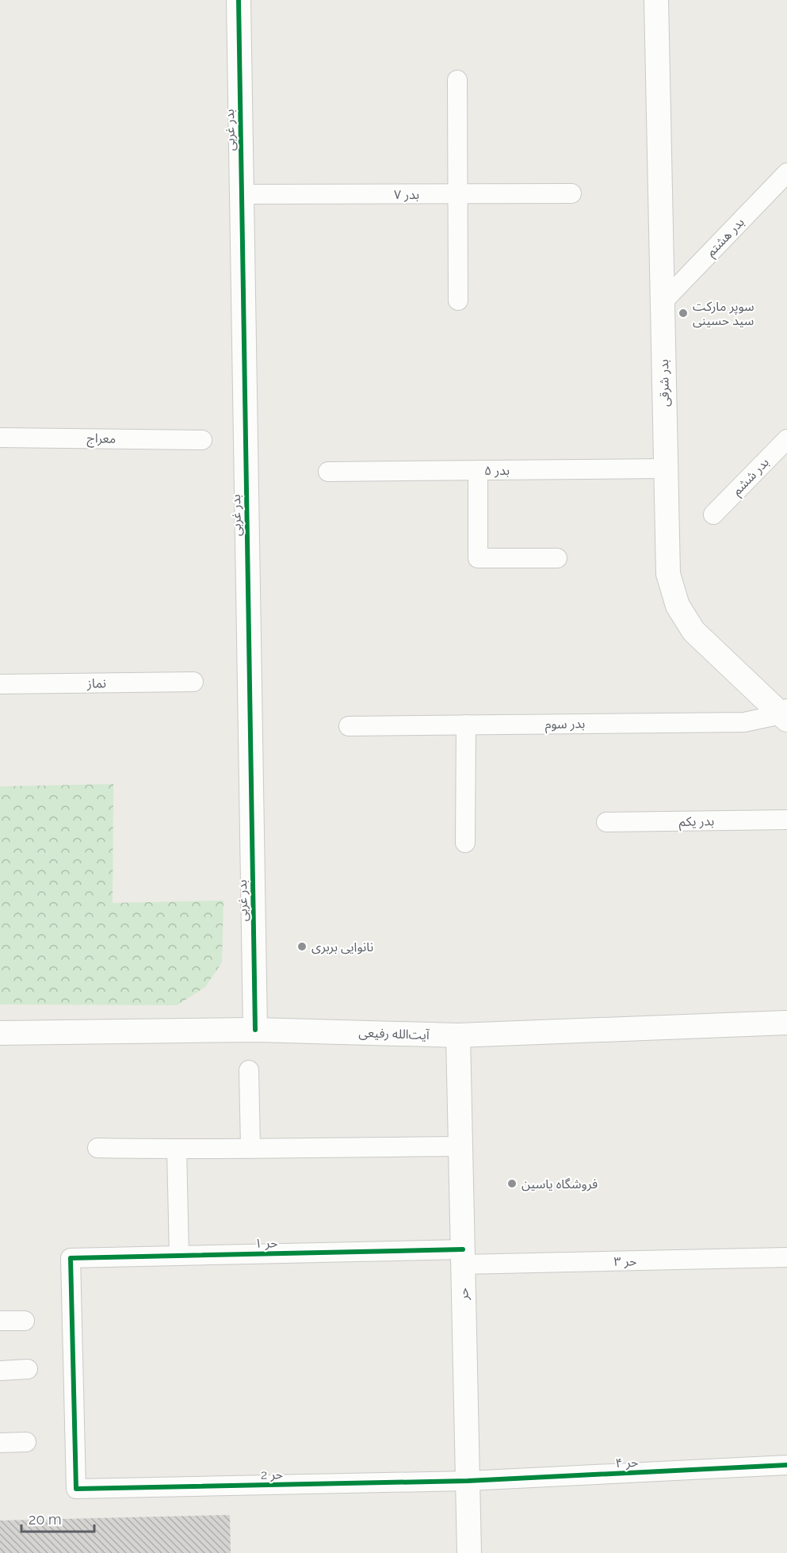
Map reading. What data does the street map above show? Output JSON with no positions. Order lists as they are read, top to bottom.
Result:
{
  "streets": {
    "street": [
      "بدر غربی",
      "بدر ۷",
      "بدر هشتم",
      "بدر شرقی",
      "معراج",
      "بدر ۵",
      "بدر ششم",
      "نماز",
      "بدر سوم",
      "بدر یکم",
      "آیت‌الله رفیعی",
      "حر ۱",
      "حر ۳",
      "حر",
      "حر ۴",
      "حر 2"
    ]
  },
  "crossings": [
    ["بدر غربی", "بدر ۷"],
    ["بدر غربی", "آیت‌الله رفیعی"],
    ["بدر هشتم", "بدر شرقی"],
    ["بدر شرقی", "بدر ۵"],
    ["بدر شرقی", "بدر سوم"],
    ["آیت‌الله رفیعی", "حر"],
    ["حر ۱", "حر ۳"],
    ["حر ۱", "حر"],
    ["حر ۱", "حر 2"],
    ["حر ۳", "حر"],
    ["حر", "حر ۴"],
    ["حر", "حر 2"],
    ["حر ۴", "حر 2"]
  ],
  "places": ["سوپر مارکت سید حسینی", "نانوایی بربری", "فروشگاه یاسین"],
  "scale_bar": "20 m"
}
